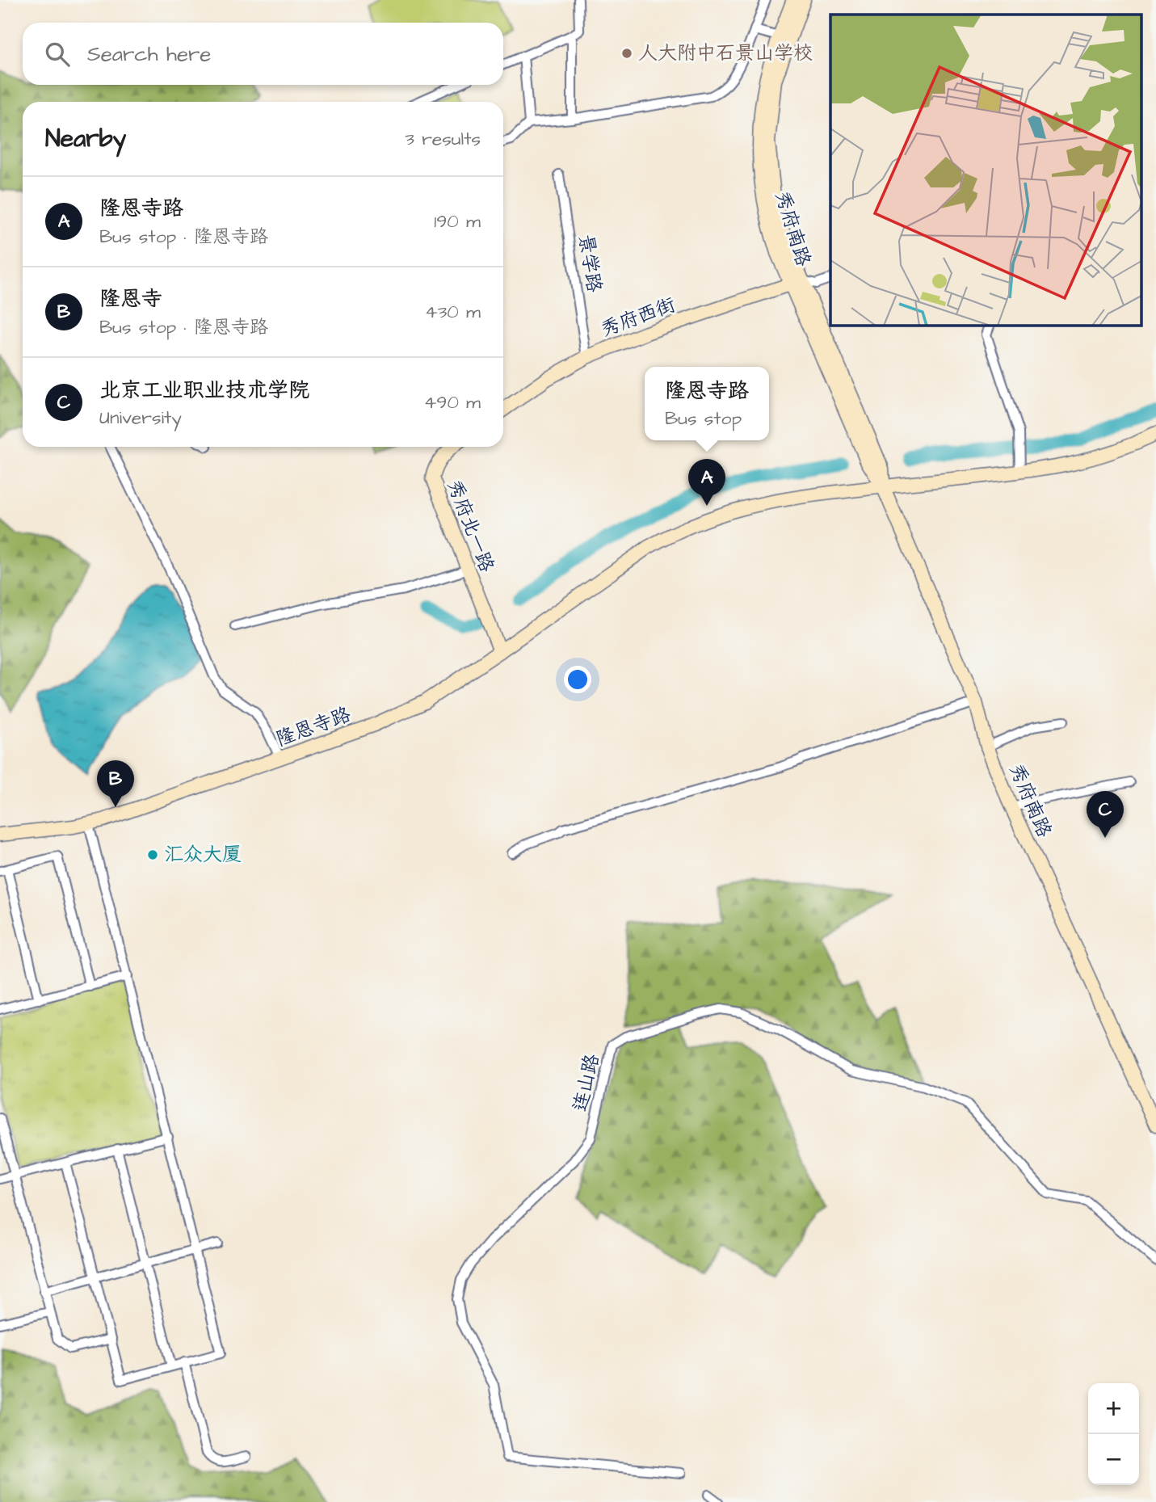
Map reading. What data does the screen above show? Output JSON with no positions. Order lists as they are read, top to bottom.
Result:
{
  "streets": {
    "street": [
      "秀府南路",
      "景学路",
      "秀府西街",
      "秀府北一路",
      "隆恩寺路",
      "连山路"
    ]
  },
  "crossings": [
    ["秀府南路", "秀府西街"],
    ["秀府南路", "隆恩寺路"],
    ["景学路", "秀府西街"],
    ["秀府北一路", "隆恩寺路"]
  ],
  "places": ["人大附中石景山学校", "汇众大厦"],
  "page": {
    "search": "Search here",
    "heading": ["Nearby", "3 results"],
    "list": [
      {
        "mark": "A",
        "name": "隆恩寺路",
        "note": "Bus stop · 隆恩寺路",
        "value": "190 m"
      },
      {
        "mark": "B",
        "name": "隆恩寺",
        "note": "Bus stop · 隆恩寺路",
        "value": "430 m"
      },
      {
        "mark": "C",
        "name": "北京工业职业技术学院",
        "note": "University",
        "value": "490 m"
      }
    ],
    "popup": ["隆恩寺路", "Bus stop"],
    "pins": ["A", "B", "C"],
    "map_buttons": ["+", "−"]
  }
}
